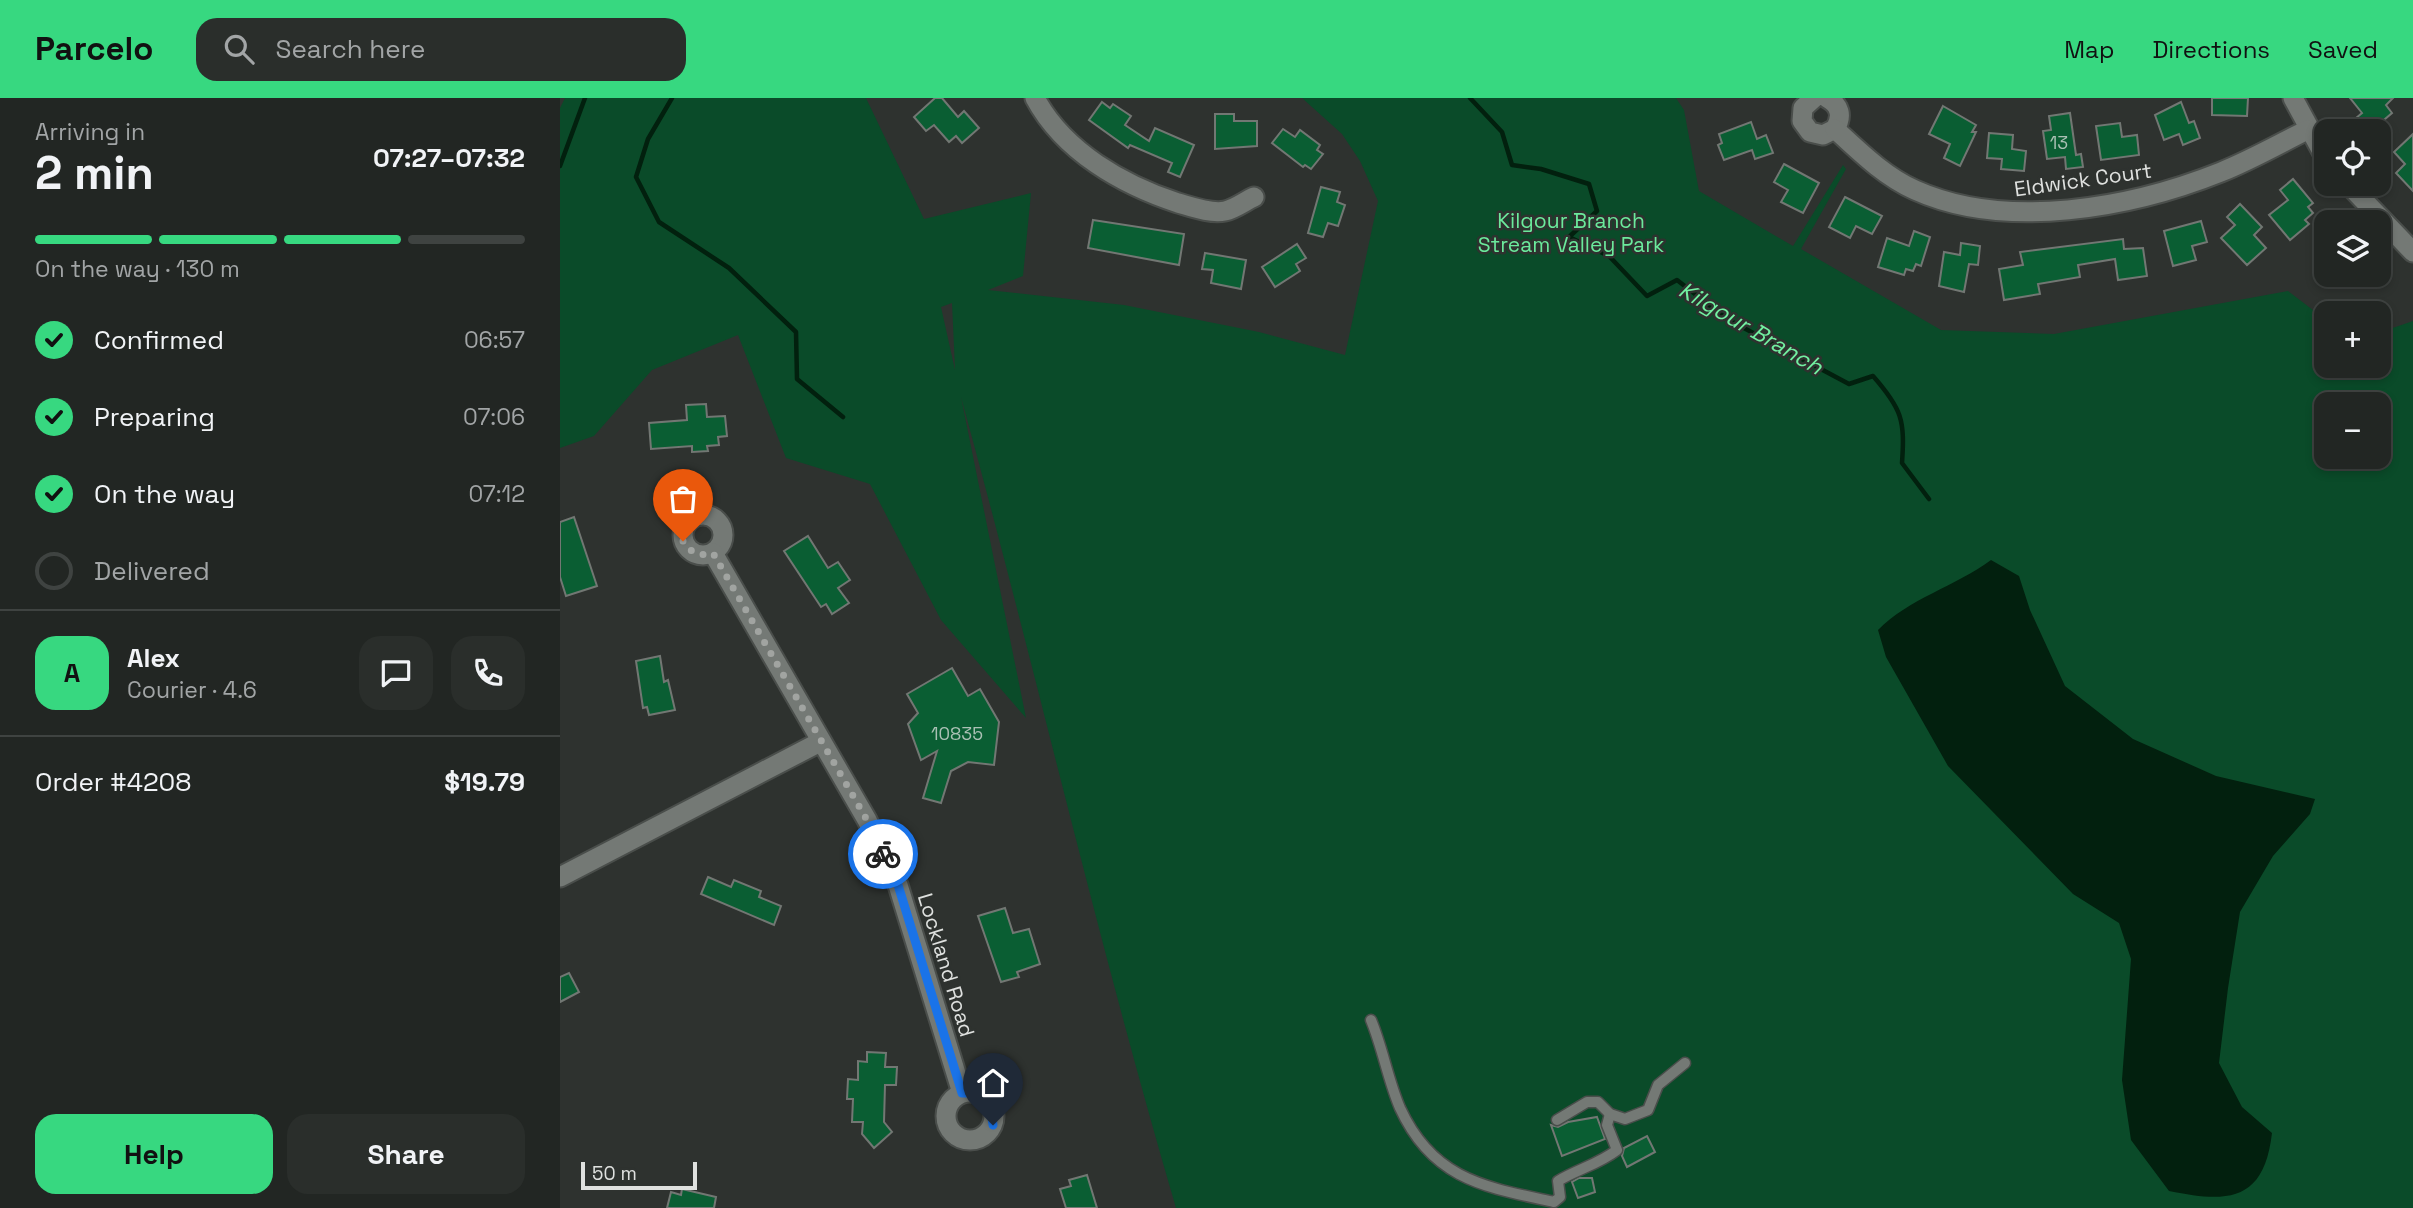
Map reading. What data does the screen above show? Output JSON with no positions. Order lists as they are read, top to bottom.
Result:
{
  "streets": {
    "street": ["Eldwick Court", "Lockland Road"]
  },
  "water": ["Kilgour Branch"],
  "parks": ["Kilgour Branch Stream Valley Park"],
  "house_numbers": ["13", "10835"],
  "scale_bar": "50 m",
  "page": {
    "header": "Parcelo",
    "search": "Search here",
    "nav": ["Map", "Directions", "Saved"],
    "heading": ["2 min", "Arriving in", "07:27–07:32"],
    "panel": [
      "Alex",
      "Courier · 4.6",
      "Order #4208",
      "$19.79"
    ],
    "map_buttons": ["+", "−"],
    "bar": "On the way · 130 m",
    "list": [
      ["Confirmed", "06:57"],
      ["Preparing", "07:06"],
      ["On the way", "07:12"],
      "Delivered"
    ],
    "round": "A",
    "buttons": ["Help", "Share"],
    "scale": "50 m"
  }
}
